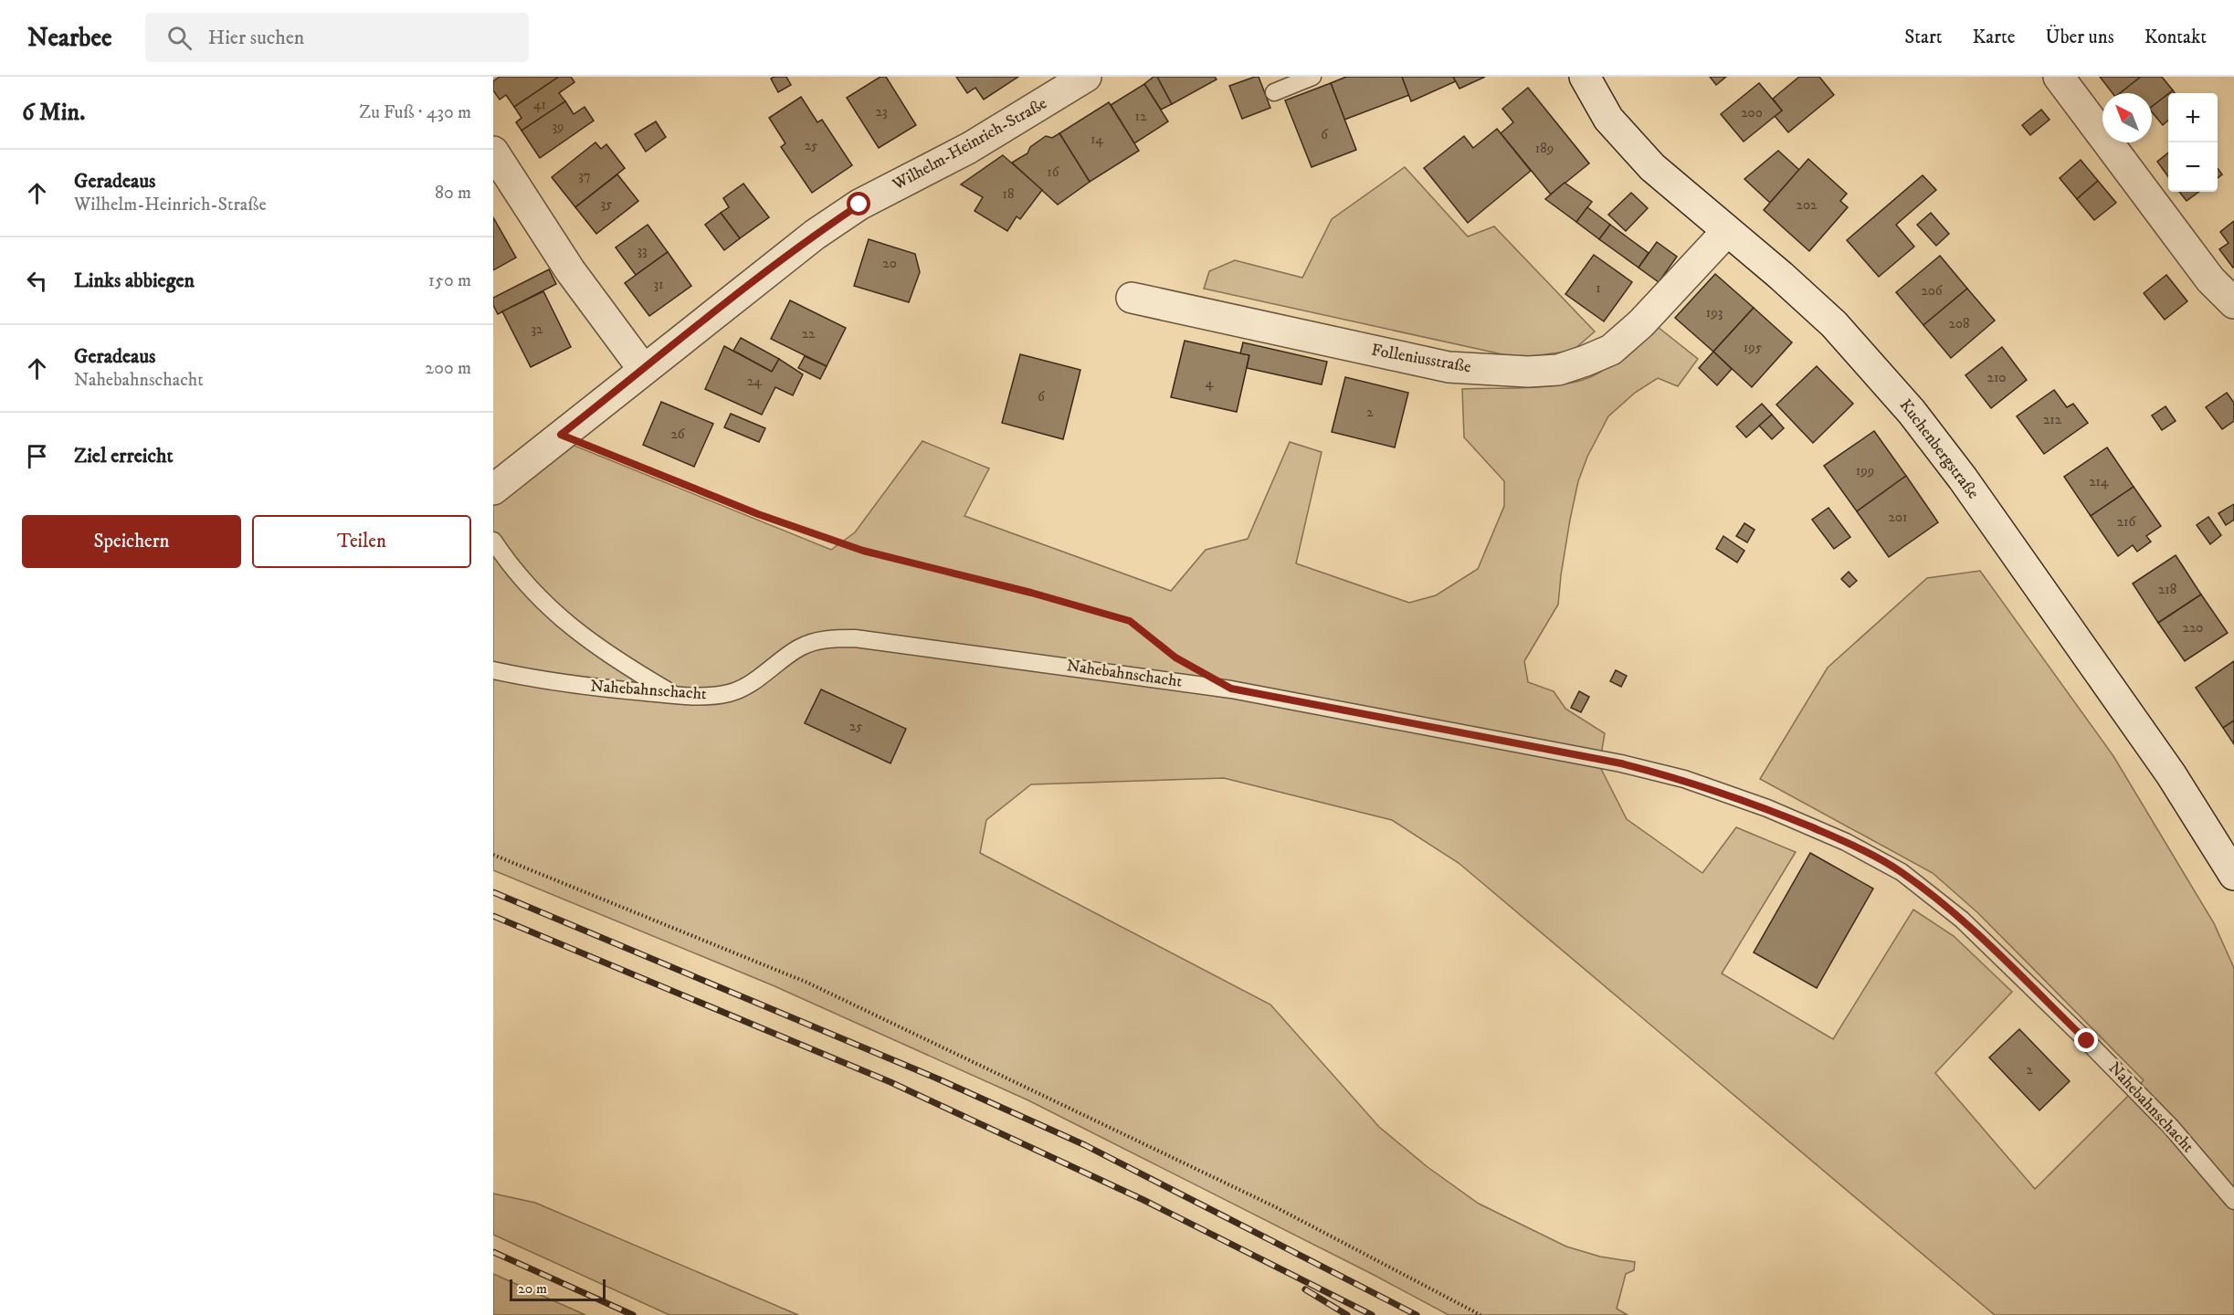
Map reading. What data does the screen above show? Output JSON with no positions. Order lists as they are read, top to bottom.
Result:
{
  "streets": {
    "street": ["Wilhelm-Heinrich-Straße", "Folleniusstraße", "Kuchenbergstraße"],
    "lane": ["Nahebahnschacht"]
  },
  "crossings": [
    ["Folleniusstraße", "Kuchenbergstraße"]
  ],
  "house_numbers": [
    "41",
    "23",
    "200",
    "12",
    "39",
    "6",
    "14",
    "25",
    "189",
    "16",
    "37",
    "18",
    "35",
    "202",
    "33",
    "20",
    "31",
    "1",
    "206",
    "193",
    "208",
    "32",
    "22",
    "195",
    "210",
    "24",
    "4",
    "6",
    "2",
    "212",
    "26",
    "199",
    "214",
    "201",
    "216",
    "218",
    "220",
    "25",
    "2"
  ],
  "scale_bar": "20 m",
  "north": "top left",
  "page": {
    "header": "Nearbee",
    "search": "Hier suchen",
    "nav": [
      "Start",
      "Karte",
      "Über uns",
      "Kontakt"
    ],
    "heading": ["6 Min.", "Zu Fuß · 430 m"],
    "map_buttons": ["+", "−"],
    "list": [
      ["Geradeaus", "Wilhelm-Heinrich-Straße", "80 m"],
      ["Links abbiegen", "150 m"],
      ["Geradeaus", "Nahebahnschacht", "200 m"],
      "Ziel erreicht"
    ],
    "buttons": ["Speichern", "Teilen"],
    "scale": "20 m"
  }
}
